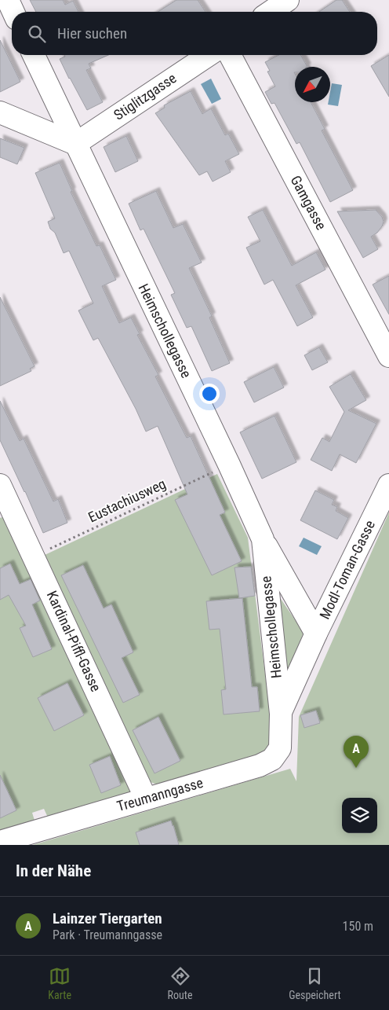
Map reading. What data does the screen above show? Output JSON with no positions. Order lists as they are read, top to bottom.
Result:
{
  "streets": {
    "street": [
      "Stiglitzgasse",
      "Gamgasse",
      "Heimschollegasse",
      "Modl-Toman-Gasse",
      "Kardinal-Piffl-Gasse",
      "Treumanngasse"
    ],
    "path": ["Eustachiusweg"]
  },
  "crossings": [
    ["Stiglitzgasse", "Heimschollegasse"],
    ["Heimschollegasse", "Eustachiusweg"],
    ["Heimschollegasse", "Modl-Toman-Gasse"],
    ["Heimschollegasse", "Treumanngasse"],
    ["Eustachiusweg", "Kardinal-Piffl-Gasse"],
    ["Modl-Toman-Gasse", "Treumanngasse"],
    ["Kardinal-Piffl-Gasse", "Treumanngasse"]
  ],
  "north": "bottom left",
  "page": {
    "search": "Hier suchen",
    "pins": "A",
    "heading": "In der Nähe",
    "list": [
      {
        "mark": "A",
        "name": "Lainzer Tiergarten",
        "note": "Park · Treumanngasse",
        "value": "150 m"
      }
    ],
    "nav": ["Karte", "Route", "Gespeichert"]
  }
}
